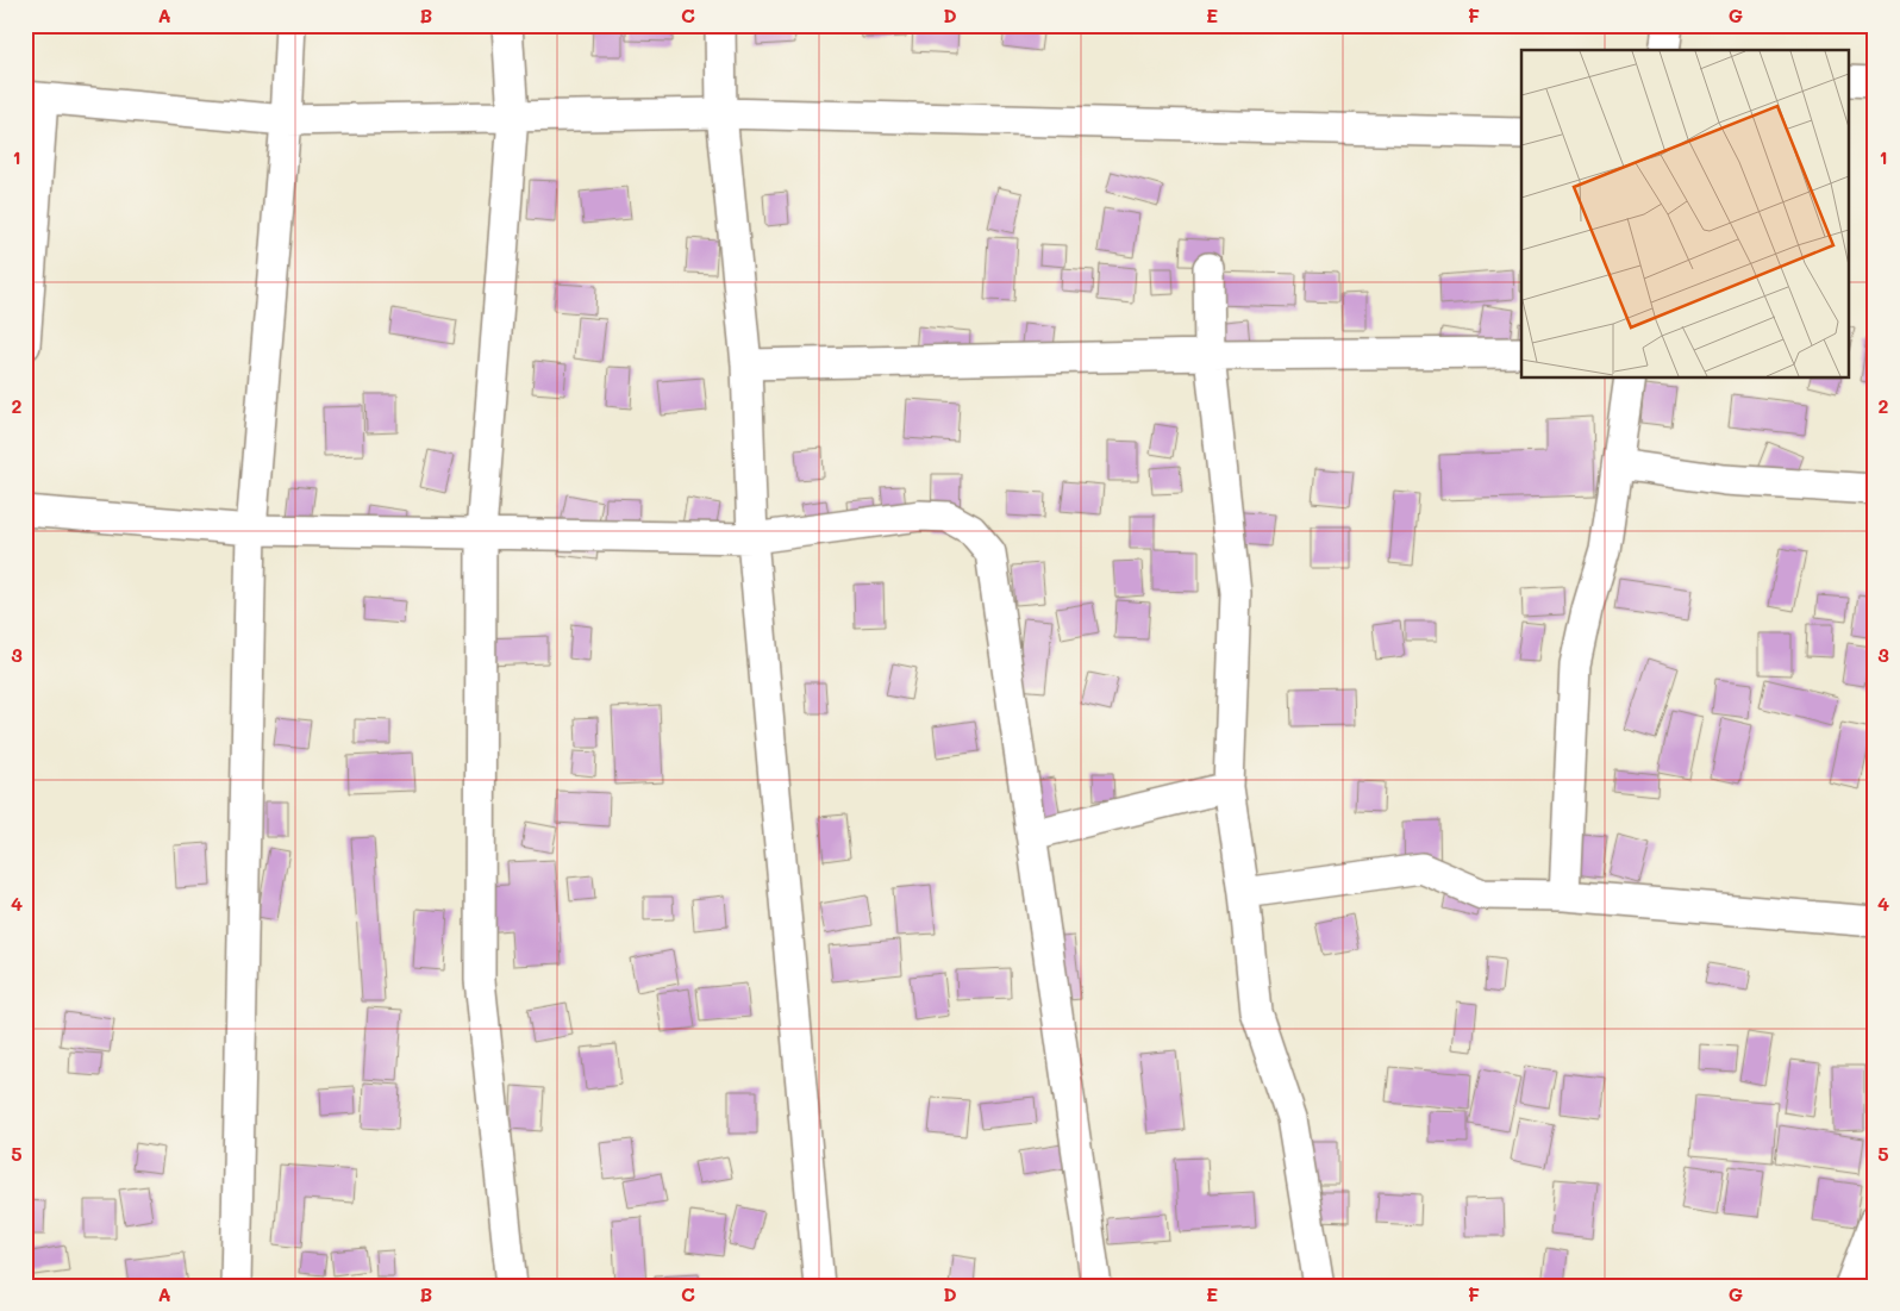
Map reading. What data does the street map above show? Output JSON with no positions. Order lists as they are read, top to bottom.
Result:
{
  "grid": {
    "columns": [
      "A",
      "B",
      "C",
      "D",
      "E",
      "F",
      "G"
    ],
    "rows": [
      "1",
      "2",
      "3",
      "4",
      "5"
    ]
  }
}
